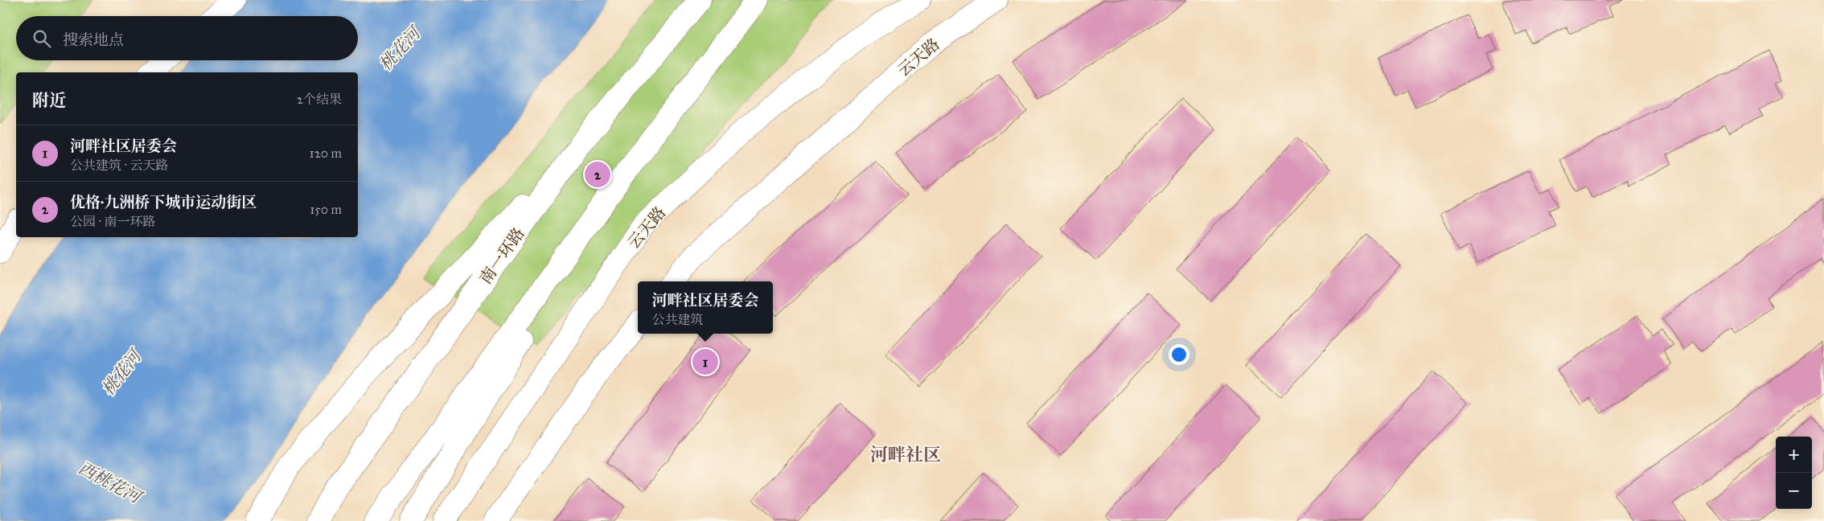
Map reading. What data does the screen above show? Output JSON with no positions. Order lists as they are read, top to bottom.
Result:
{
  "streets": {
    "main road": ["云天路", "南一环路"]
  },
  "districts": ["河畔社区"],
  "water": ["桃花河", "西桃花河"],
  "page": {
    "search": "搜索地点",
    "heading": ["附近", "2个结果"],
    "list": [
      {
        "mark": "1",
        "name": "河畔社区居委会",
        "note": "公共建筑 · 云天路",
        "value": "120 m"
      },
      {
        "mark": "2",
        "name": "优格·九洲桥下城市运动街区",
        "note": "公园 · 南一环路",
        "value": "150 m"
      }
    ],
    "pins": ["2", "1"],
    "popup": ["河畔社区居委会", "公共建筑"],
    "map_buttons": ["+", "−"]
  }
}
